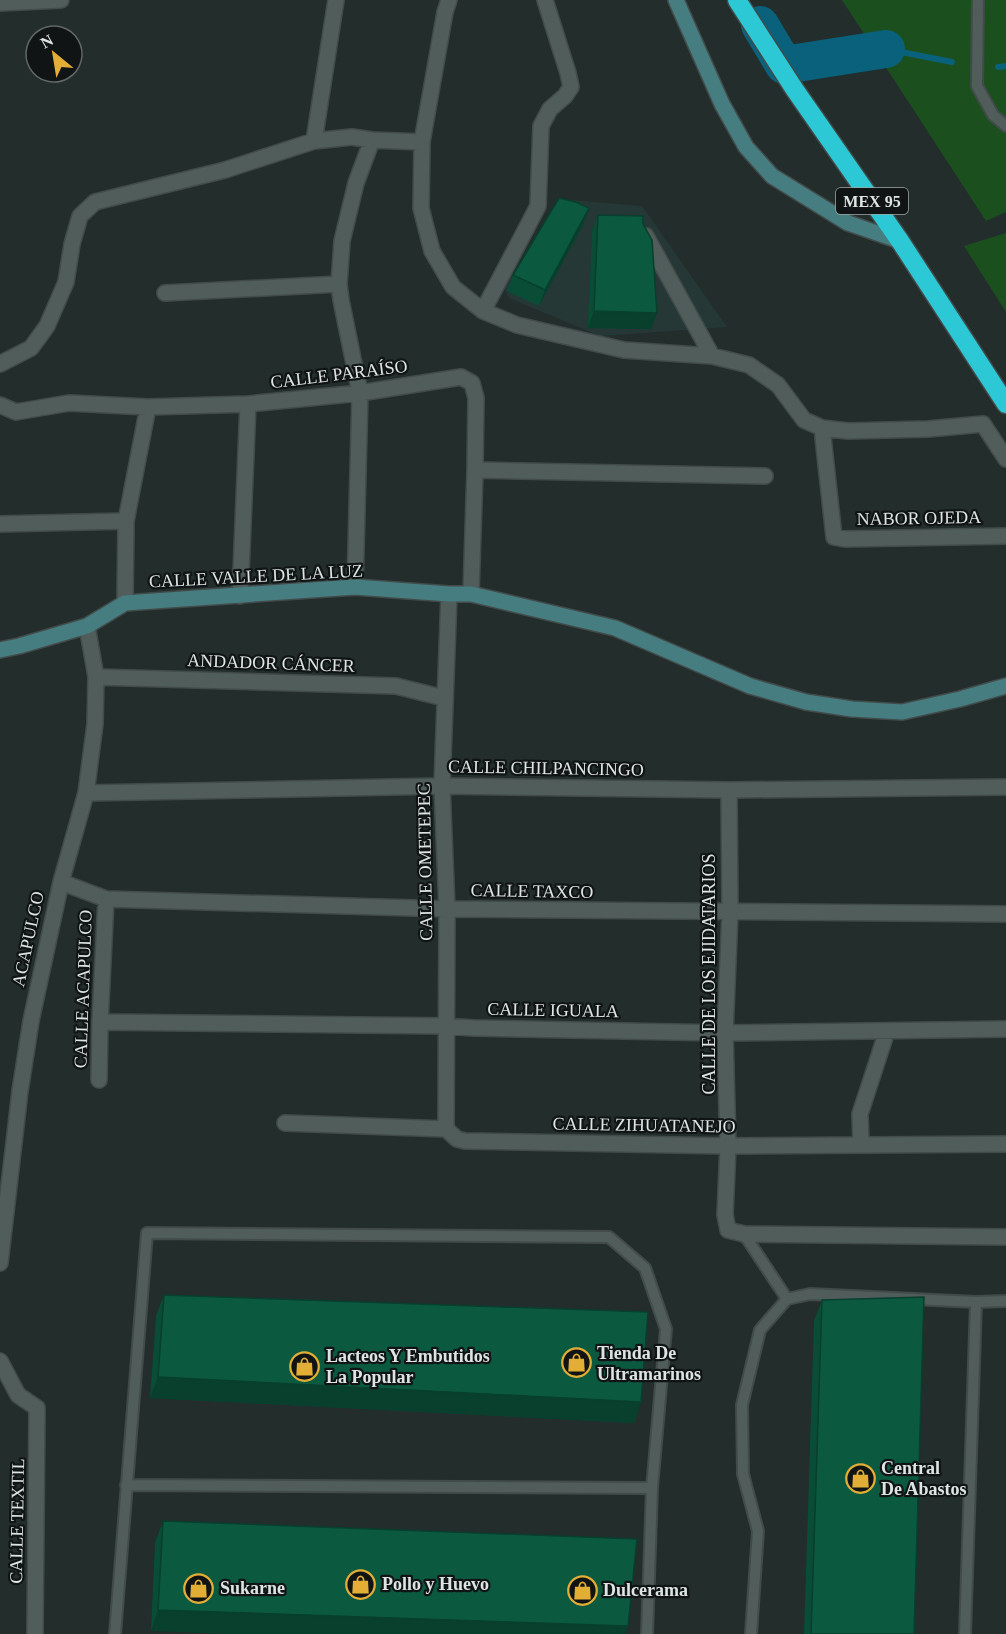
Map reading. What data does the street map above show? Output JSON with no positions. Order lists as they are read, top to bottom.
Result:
{
  "streets": {
    "highway": ["MEX 95"],
    "street": [
      "CALLE PARAÍSO",
      "NABOR OJEDA",
      "CALLE VALLE DE LA LUZ",
      "ANDADOR CÁNCER",
      "CALLE CHILPANCINGO",
      "CALLE OMETEPEC",
      "CALLE TAXCO",
      "ACAPULCO",
      "CALLE DE LOS EJIDATARIOS",
      "CALLE ACAPULCO",
      "CALLE IGUALA",
      "CALLE ZIHUATANEJO",
      "CALLE TEXTIL"
    ]
  },
  "crossings": [
    ["CALLE PARAÍSO", "CALLE VALLE DE LA LUZ"],
    ["CALLE VALLE DE LA LUZ", "CALLE OMETEPEC"],
    ["CALLE VALLE DE LA LUZ", "ACAPULCO"],
    ["ANDADOR CÁNCER", "CALLE OMETEPEC"],
    ["ANDADOR CÁNCER", "ACAPULCO"],
    ["CALLE CHILPANCINGO", "CALLE OMETEPEC"],
    ["CALLE CHILPANCINGO", "ACAPULCO"],
    ["CALLE CHILPANCINGO", "CALLE DE LOS EJIDATARIOS"],
    ["CALLE OMETEPEC", "CALLE TAXCO"],
    ["CALLE OMETEPEC", "CALLE IGUALA"],
    ["CALLE OMETEPEC", "CALLE ZIHUATANEJO"],
    ["CALLE TAXCO", "ACAPULCO"],
    ["CALLE TAXCO", "CALLE DE LOS EJIDATARIOS"],
    ["CALLE TAXCO", "CALLE ACAPULCO"],
    ["CALLE DE LOS EJIDATARIOS", "CALLE IGUALA"],
    ["CALLE DE LOS EJIDATARIOS", "CALLE ZIHUATANEJO"],
    ["CALLE ACAPULCO", "CALLE IGUALA"]
  ],
  "places": {
    "shop": [
      "Tienda De Ultramarinos",
      "Lacteos Y Embutidos La Popular",
      "Central De Abastos",
      "Pollo y Huevo",
      "Sukarne",
      "Dulcerama"
    ]
  },
  "north": "top left"
}
